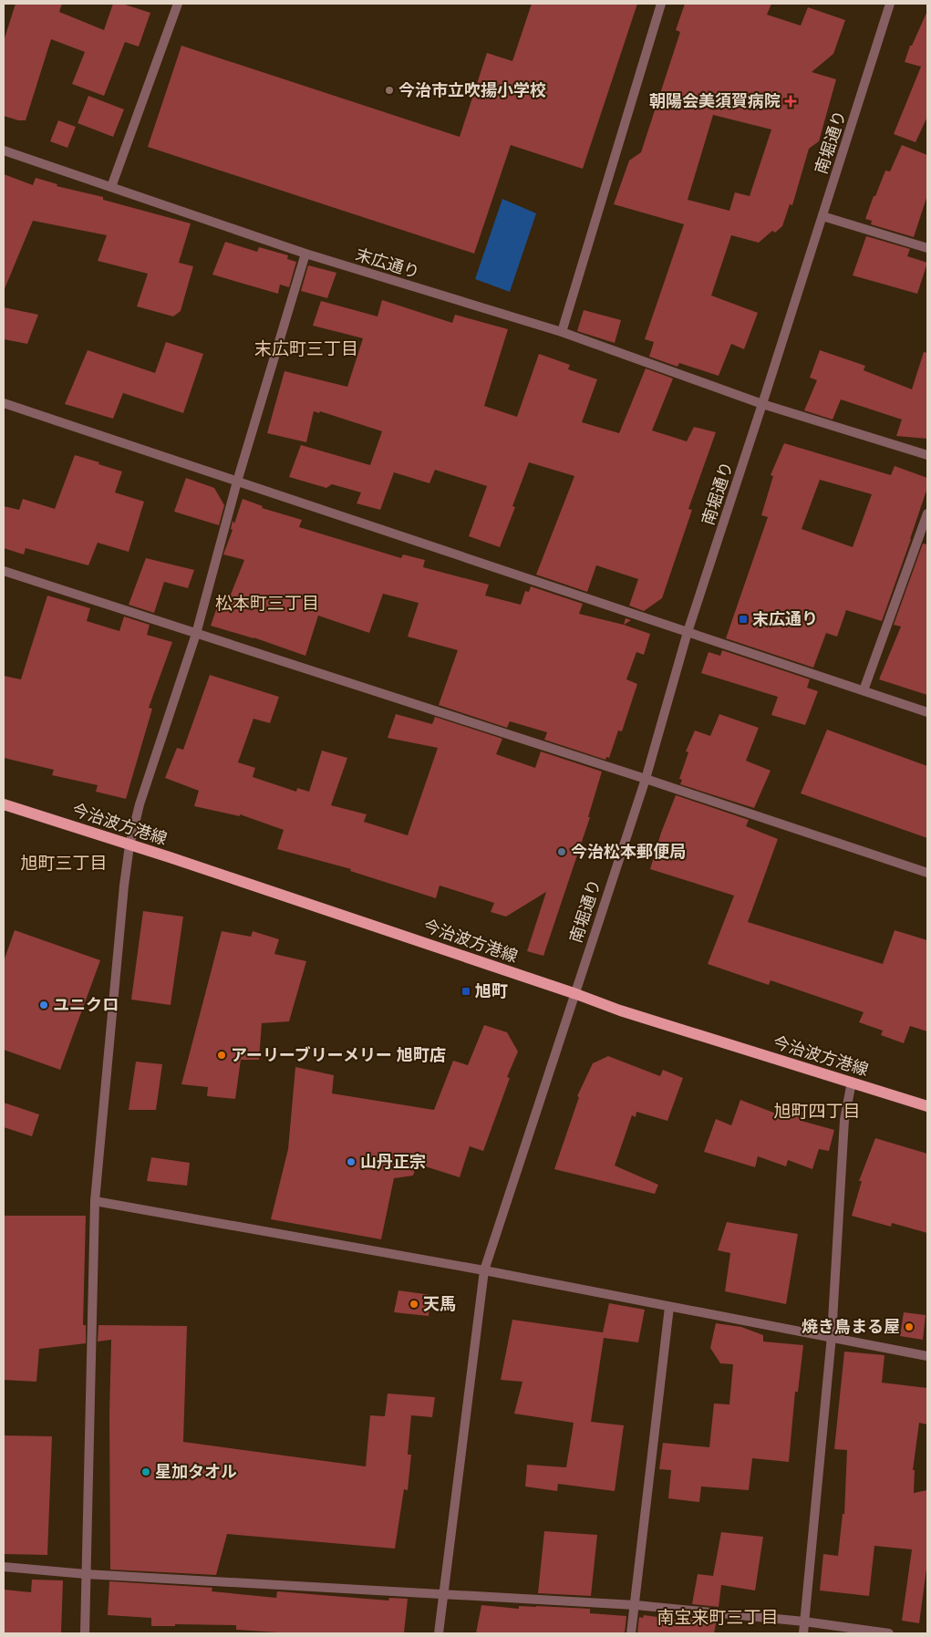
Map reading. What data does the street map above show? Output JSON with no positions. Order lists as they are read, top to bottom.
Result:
{
  "streets": {
    "main road": ["今治波方港線"],
    "street": ["南堀通り", "末広通り"]
  },
  "crossings": [
    ["南堀通り", "末広通り"],
    ["南堀通り", "今治波方港線"]
  ],
  "districts": [
    "末広町三丁目",
    "松本町三丁目",
    "旭町三丁目",
    "旭町四丁目",
    "南宝来町三丁目"
  ],
  "places": {
    "other": [
      "今治市立吹揚小学校",
      "今治松本郵便局",
      "ユニクロ",
      "アーリーブリーメリー 旭町店",
      "山丹正宗",
      "天馬",
      "焼き鳥まる屋",
      "星加タオル"
    ],
    "health": ["朝陽会美須賀病院"],
    "transit": ["末広通り", "旭町"]
  }
}
